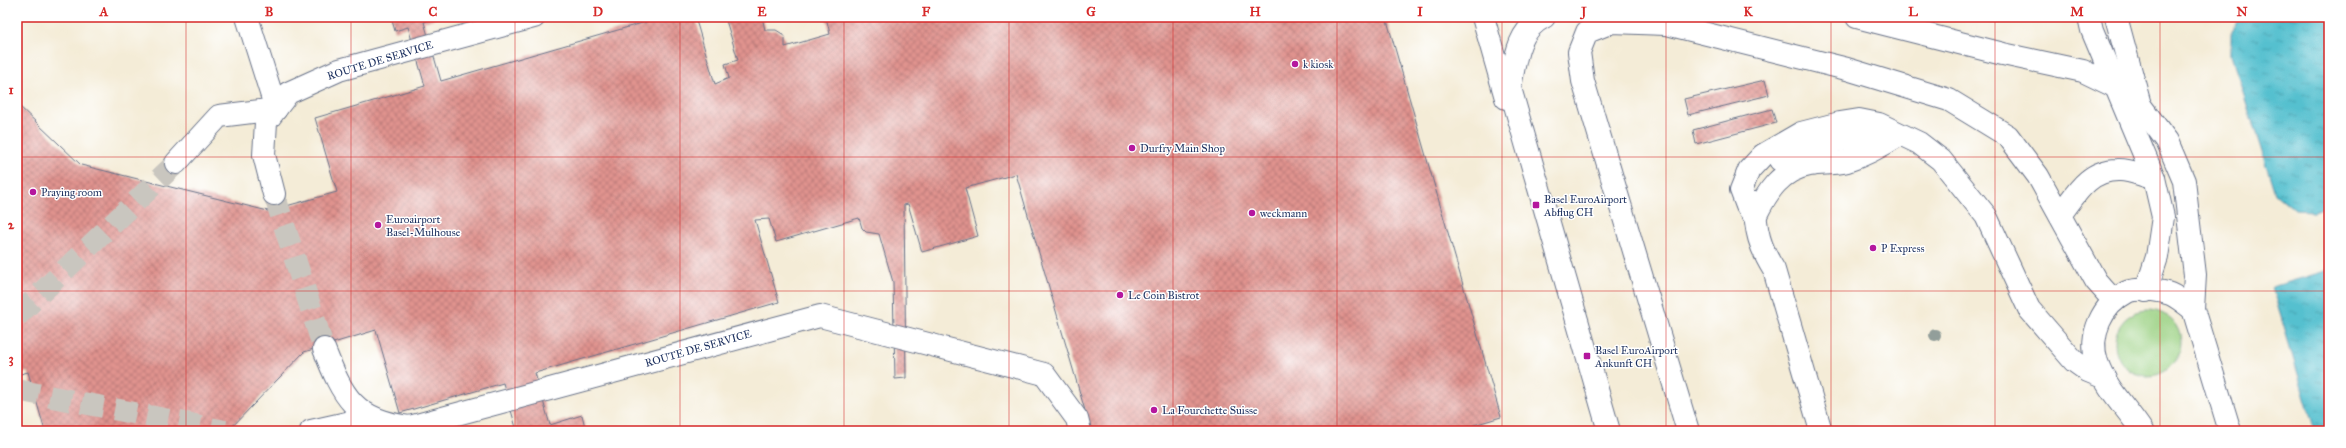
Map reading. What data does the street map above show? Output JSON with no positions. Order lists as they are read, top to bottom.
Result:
{
  "streets": {
    "street": ["ROUTE DE SERVICE"]
  },
  "places": {
    "other": [
      "k kiosk",
      "Durfry Main Shop",
      "Praying room",
      "weckmann",
      "Euroairport Basel-Mulhouse",
      "P Express",
      "Le Coin Bistrot",
      "La Fourchette Suisse"
    ],
    "transit": ["Basel EuroAirport Abflug CH", "Basel EuroAirport Ankunft CH"]
  },
  "grid": {
    "columns": [
      "A",
      "B",
      "C",
      "D",
      "E",
      "F",
      "G",
      "H",
      "I",
      "J",
      "K",
      "L",
      "M",
      "N"
    ],
    "rows": ["1", "2", "3"]
  }
}
